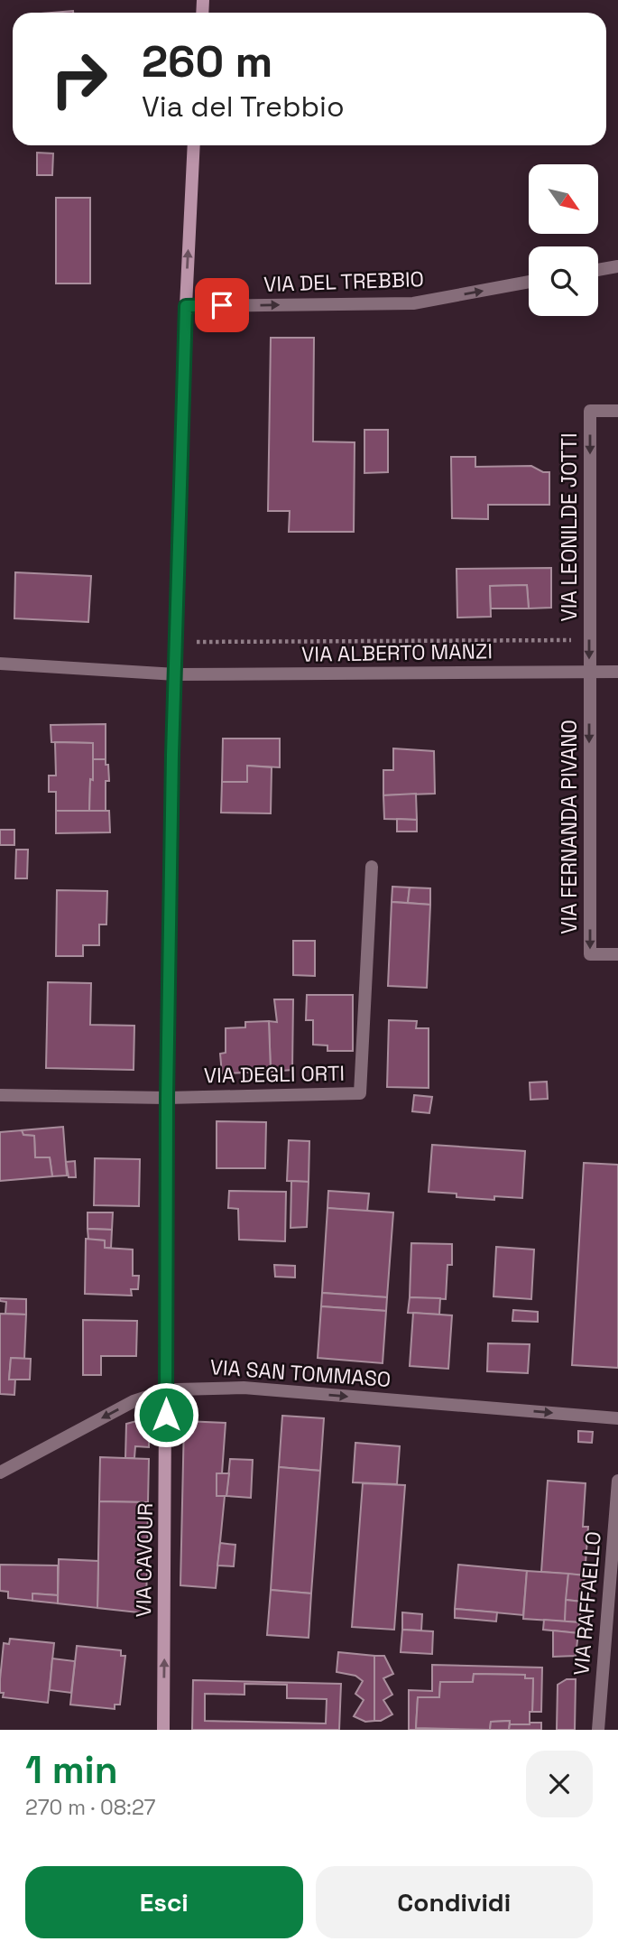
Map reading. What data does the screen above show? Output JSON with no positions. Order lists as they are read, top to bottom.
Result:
{
  "streets": {
    "main road": ["VIA CAVOUR"],
    "street": [
      "VIA DEL TREBBIO",
      "VIA LEONILDE JOTTI",
      "VIA ALBERTO MANZI",
      "VIA FERNANDA PIVANO",
      "VIA DEGLI ORTI",
      "VIA SAN TOMMASO",
      "VIA RAFFAELLO"
    ]
  },
  "crossings": [
    ["VIA DEL TREBBIO", "VIA CAVOUR"],
    ["VIA LEONILDE JOTTI", "VIA ALBERTO MANZI"],
    ["VIA LEONILDE JOTTI", "VIA FERNANDA PIVANO"],
    ["VIA ALBERTO MANZI", "VIA FERNANDA PIVANO"],
    ["VIA ALBERTO MANZI", "VIA CAVOUR"],
    ["VIA DEGLI ORTI", "VIA CAVOUR"],
    ["VIA SAN TOMMASO", "VIA CAVOUR"]
  ],
  "one_way": ["VIA DEL TREBBIO", "VIA LEONILDE JOTTI", "VIA FERNANDA PIVANO"],
  "north": "bottom right",
  "page": {
    "turn": ["260 m", "Via del Trebbio"],
    "heading": ["1 min", "270 m · 08:27"],
    "buttons": ["Esci", "Condividi"]
  }
}
